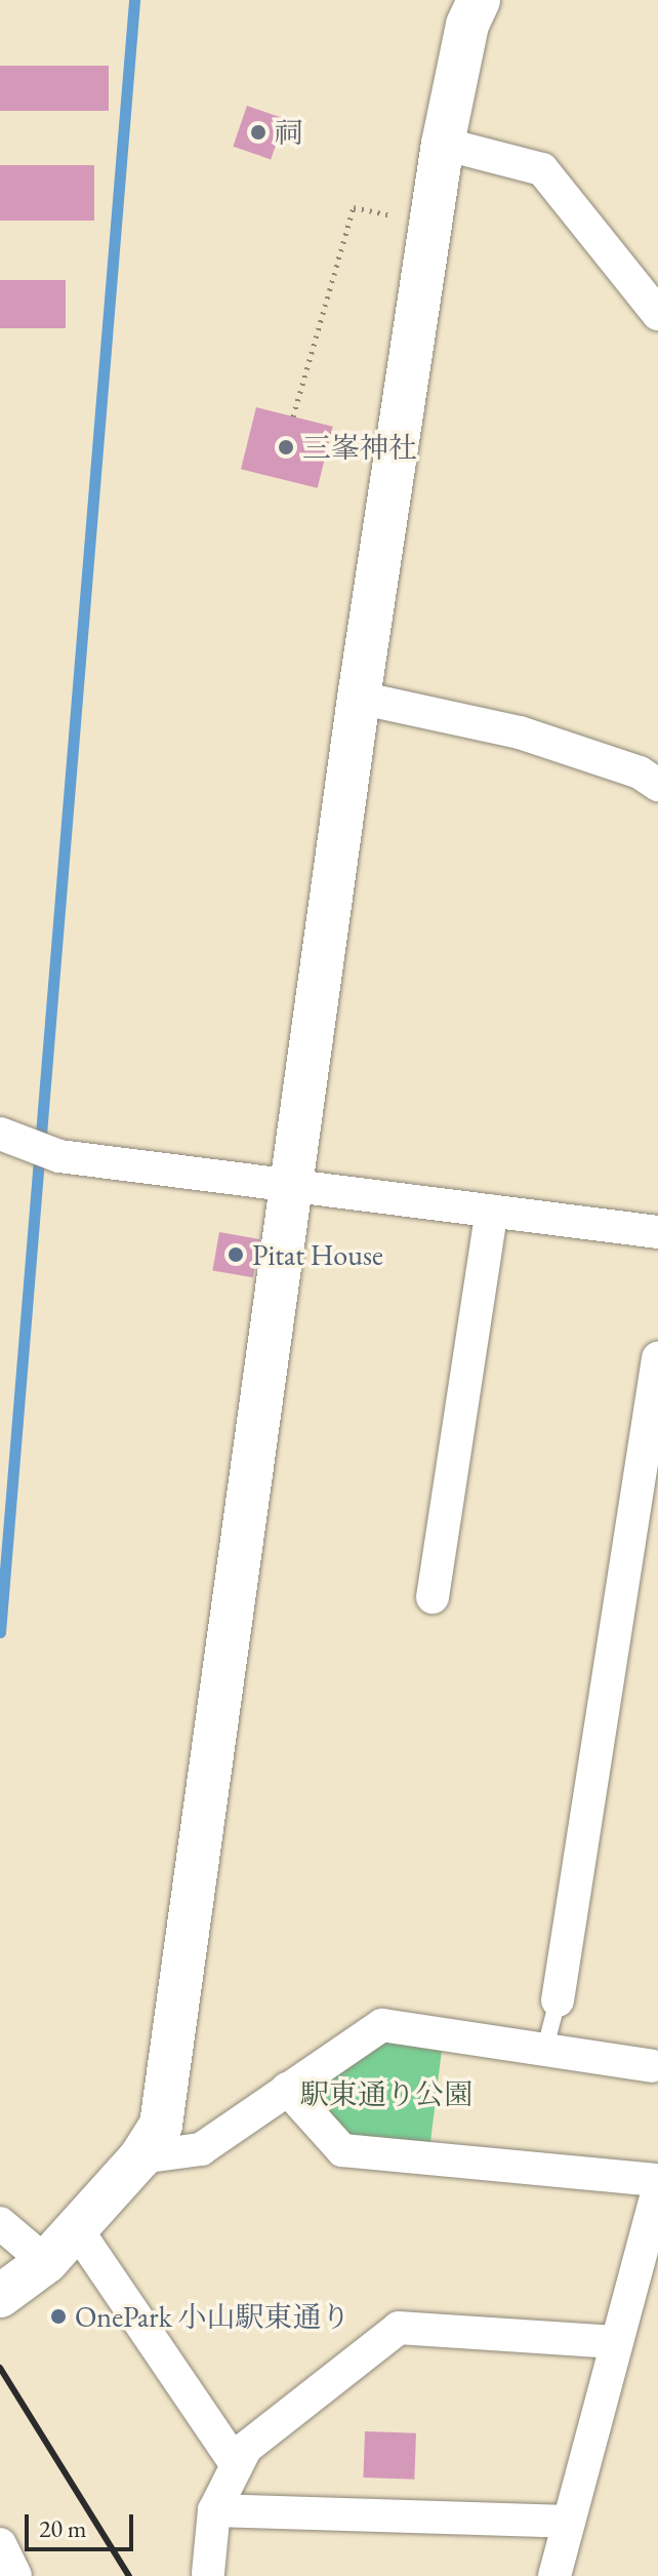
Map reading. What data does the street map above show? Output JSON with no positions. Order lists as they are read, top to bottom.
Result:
{
  "parks": ["駅東通り公園"],
  "places": [
    "祠",
    "三峯神社",
    "Pitat House",
    "OnePark 小山駅東通り"
  ],
  "scale_bar": "20 m"
}
